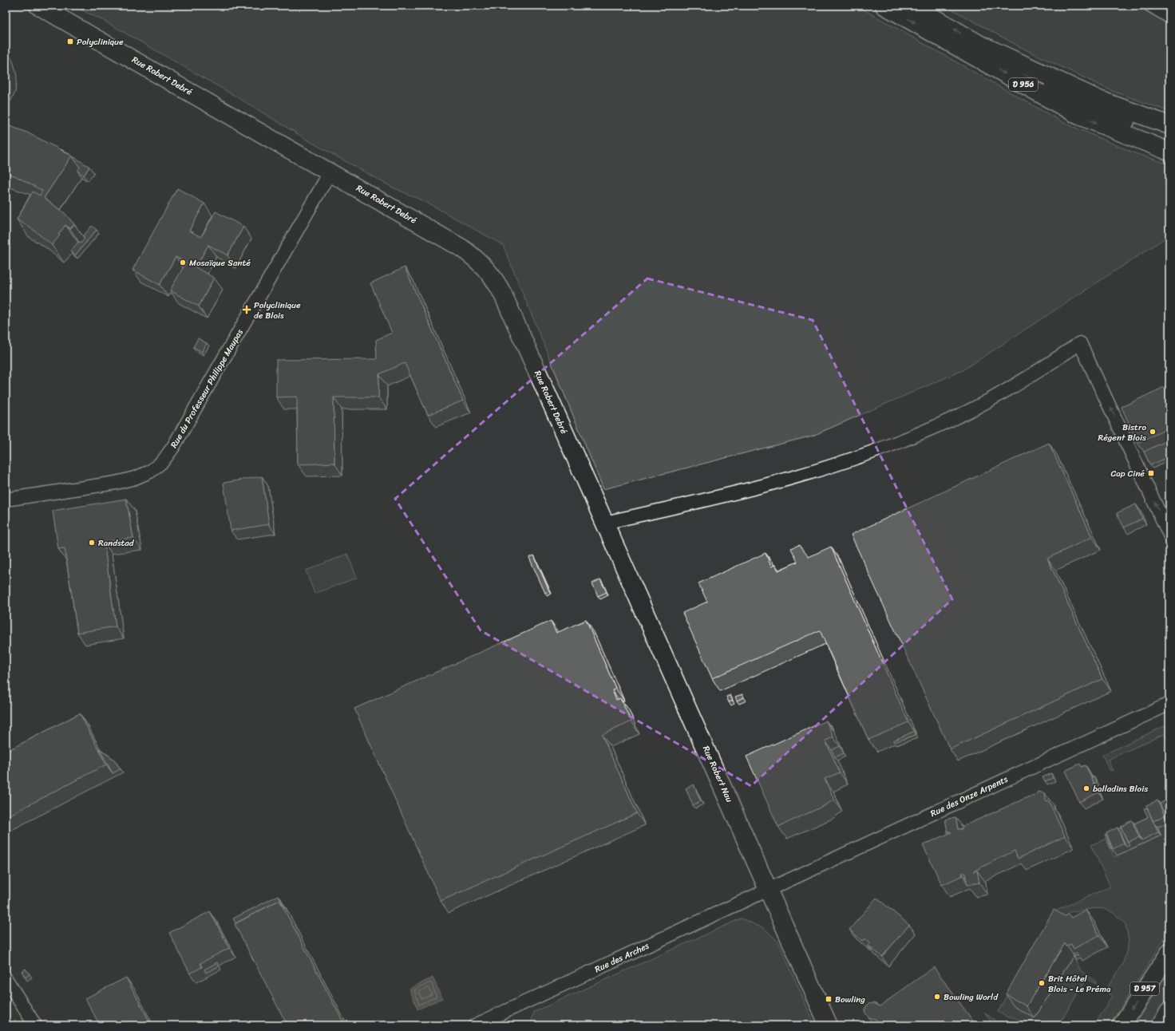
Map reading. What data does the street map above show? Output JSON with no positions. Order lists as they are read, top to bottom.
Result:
{
  "streets": {
    "main road": [
      "Rue Robert Debré",
      "D 956",
      "Rue Robert Nau",
      "D 957"
    ],
    "street": ["Rue du Professeur Philippe Maupas", "Rue des Onze Arpents", "Rue des Arches"]
  },
  "crossings": [
    ["Rue Robert Debré", "Rue du Professeur Philippe Maupas"],
    ["Rue Robert Debré", "Rue Robert Nau"],
    ["Rue Robert Nau", "Rue des Onze Arpents"],
    ["Rue Robert Nau", "Rue des Arches"],
    ["Rue des Onze Arpents", "Rue des Arches"]
  ],
  "places": {
    "transit": ["Polyclinique", "Cap Ciné", "Bowling"],
    "other": [
      "Mosaïque Santé",
      "Bistro Régent Blois",
      "Randstad",
      "balladins Blois",
      "Brit Hôtel Blois - Le Préma",
      "Bowling World"
    ],
    "health": ["Polyclinique de Blois"]
  }
}
